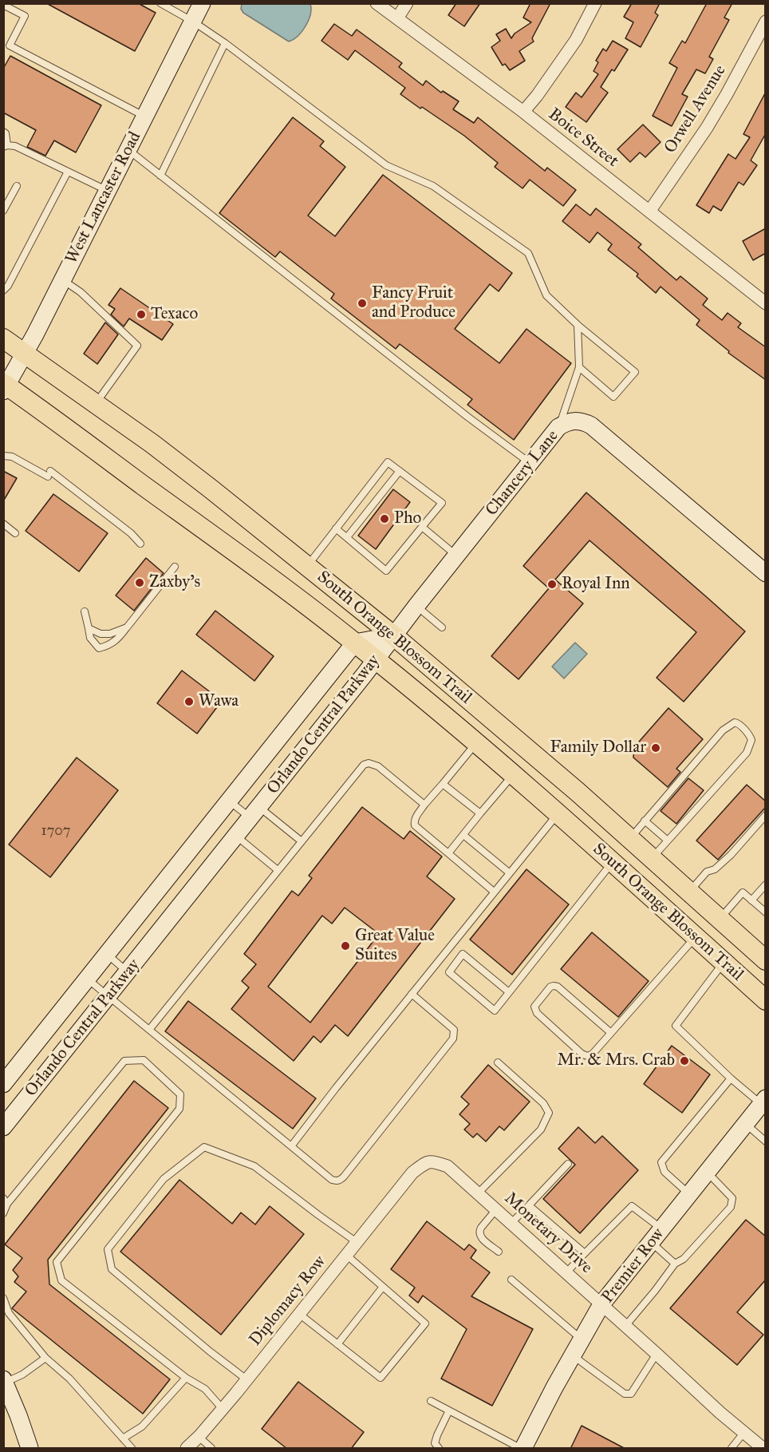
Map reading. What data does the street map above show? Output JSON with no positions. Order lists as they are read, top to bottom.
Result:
{
  "streets": {
    "main road": ["South Orange Blossom Trail"],
    "street": [
      "Orwell Avenue",
      "Boice Street",
      "West Lancaster Road",
      "Chancery Lane",
      "Orlando Central Parkway",
      "Monetary Drive",
      "Premier Row",
      "Diplomacy Row"
    ]
  },
  "crossings": [
    ["Orwell Avenue", "Boice Street"],
    ["West Lancaster Road", "South Orange Blossom Trail"],
    ["Chancery Lane", "South Orange Blossom Trail"],
    ["Chancery Lane", "Orlando Central Parkway"],
    ["South Orange Blossom Trail", "Orlando Central Parkway"],
    ["Monetary Drive", "Premier Row"],
    ["Monetary Drive", "Diplomacy Row"]
  ],
  "places": [
    "Fancy Fruit and Produce",
    "Texaco",
    "Pho",
    "Zaxby's",
    "Royal Inn",
    "Wawa",
    "Family Dollar",
    "Great Value Suites",
    "Mr. & Mrs. Crab"
  ],
  "house_numbers": ["1707"]
}
